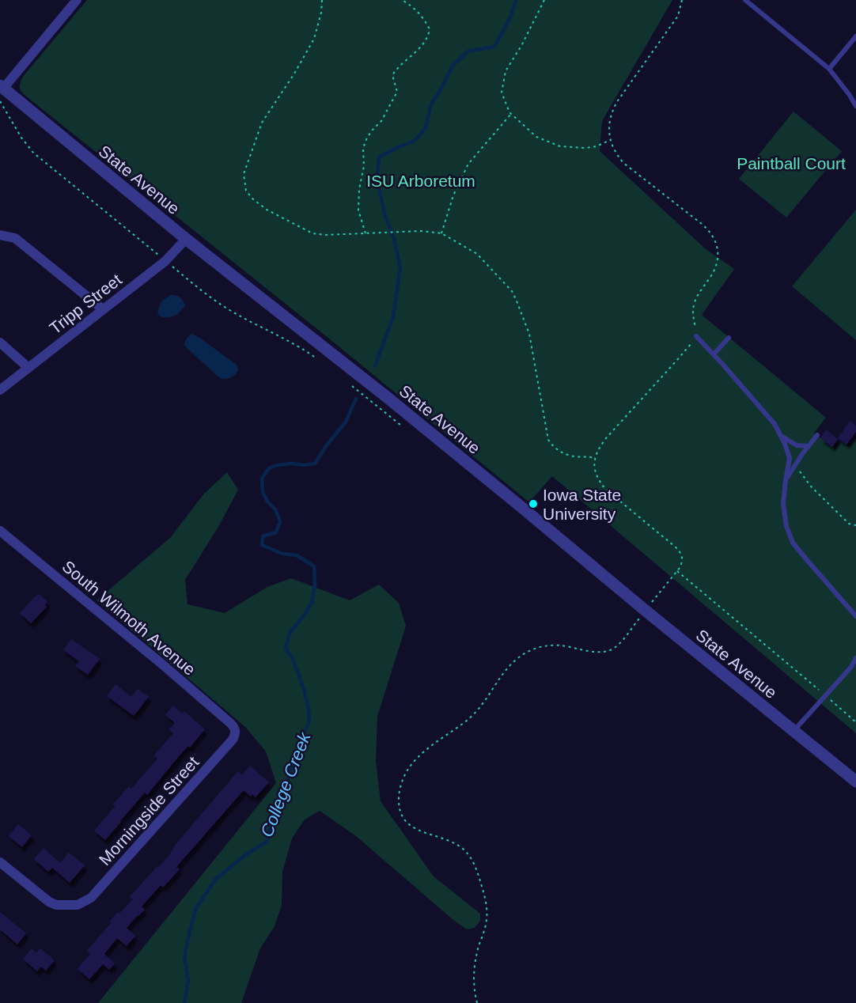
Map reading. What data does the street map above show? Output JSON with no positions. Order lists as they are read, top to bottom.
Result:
{
  "streets": {
    "street": [
      "State Avenue",
      "Tripp Street",
      "South Wilmoth Avenue",
      "Morningside Street"
    ]
  },
  "crossings": [
    ["State Avenue", "Tripp Street"],
    ["South Wilmoth Avenue", "Morningside Street"]
  ],
  "water": ["College Creek"],
  "parks": ["Paintball Court", "ISU Arboretum"],
  "places": ["Iowa State University"]
}
